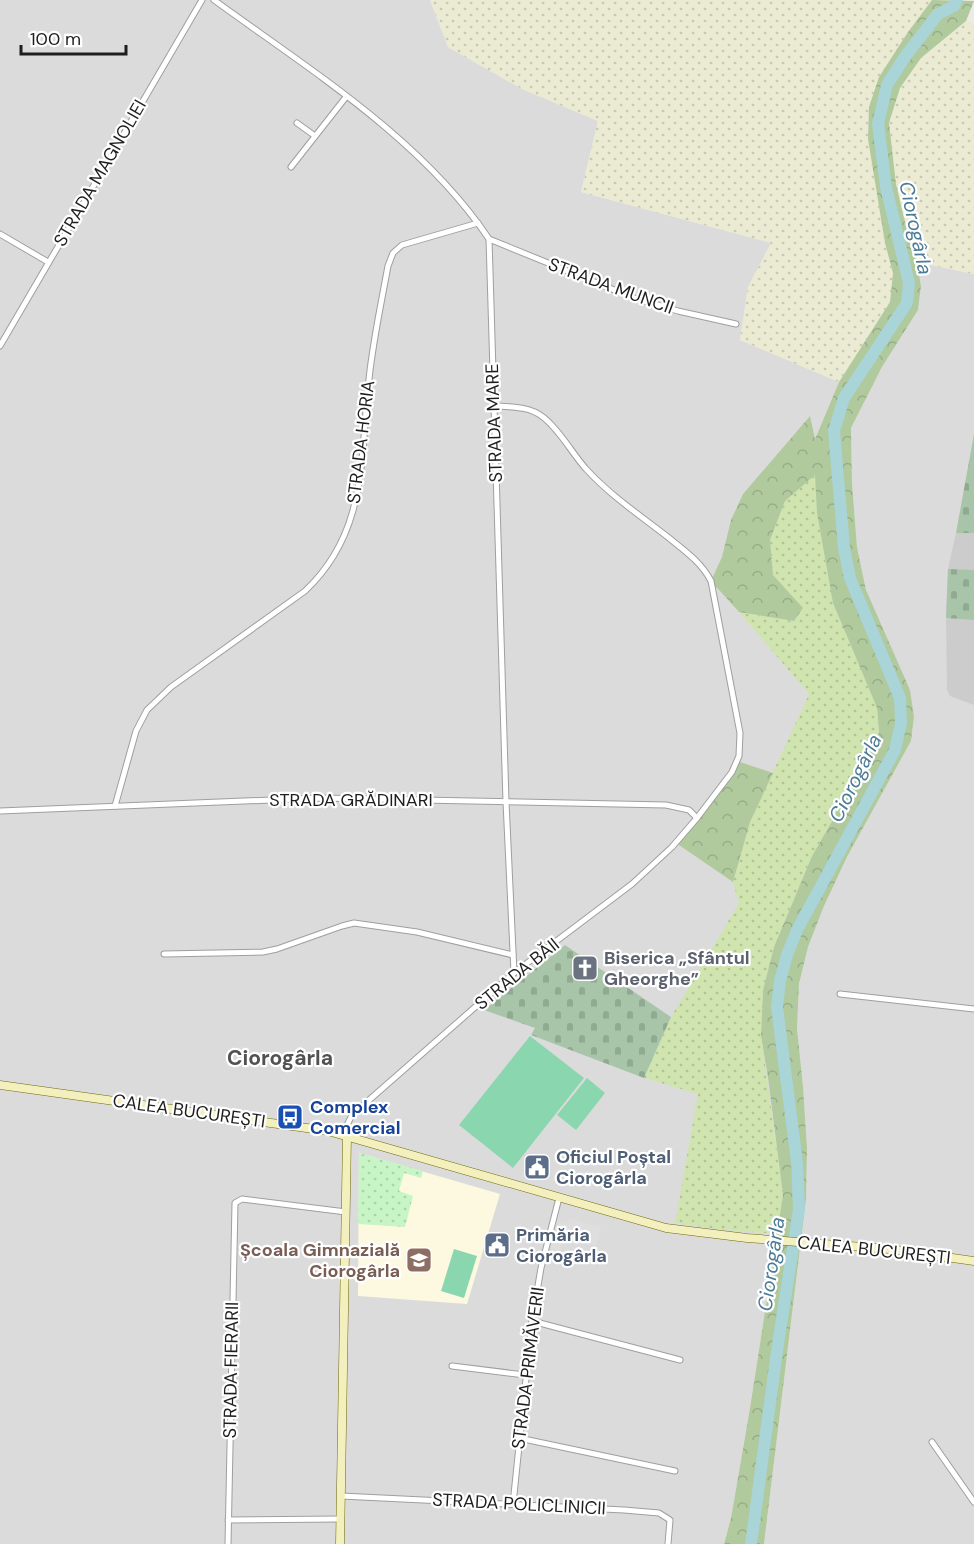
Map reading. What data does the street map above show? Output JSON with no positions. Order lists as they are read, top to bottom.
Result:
{
  "streets": {
    "main road": ["CALEA BUCUREȘTI"],
    "street": [
      "STRADA MAGNOLIEI",
      "STRADA MUNCII",
      "STRADA MARE",
      "STRADA HORIA",
      "STRADA GRĂDINARI",
      "STRADA BĂII",
      "STRADA PRIMĂVERII",
      "STRADA FIERARII",
      "STRADA POLICLINICII"
    ]
  },
  "crossings": [
    ["STRADA MUNCII", "STRADA MARE"],
    ["STRADA MARE", "STRADA GRĂDINARI"],
    ["STRADA MARE", "STRADA BĂII"],
    ["STRADA HORIA", "STRADA GRĂDINARI"],
    ["STRADA GRĂDINARI", "STRADA BĂII"],
    ["STRADA BĂII", "CALEA BUCUREȘTI"],
    ["CALEA BUCUREȘTI", "STRADA PRIMĂVERII"],
    ["STRADA PRIMĂVERII", "STRADA POLICLINICII"]
  ],
  "districts": ["Ciorogârla"],
  "water": ["Ciorogârla"],
  "places": {
    "church": ["Biserica „Sfântul Gheorghe”"],
    "bus stop": ["Complex Comercial"],
    "public building": ["Oficiul Poștal Ciorogârla", "Primăria Ciorogârla"],
    "school or university": ["Școala Gimnazială Ciorogârla"]
  },
  "scale_bar": "100 m"
}
